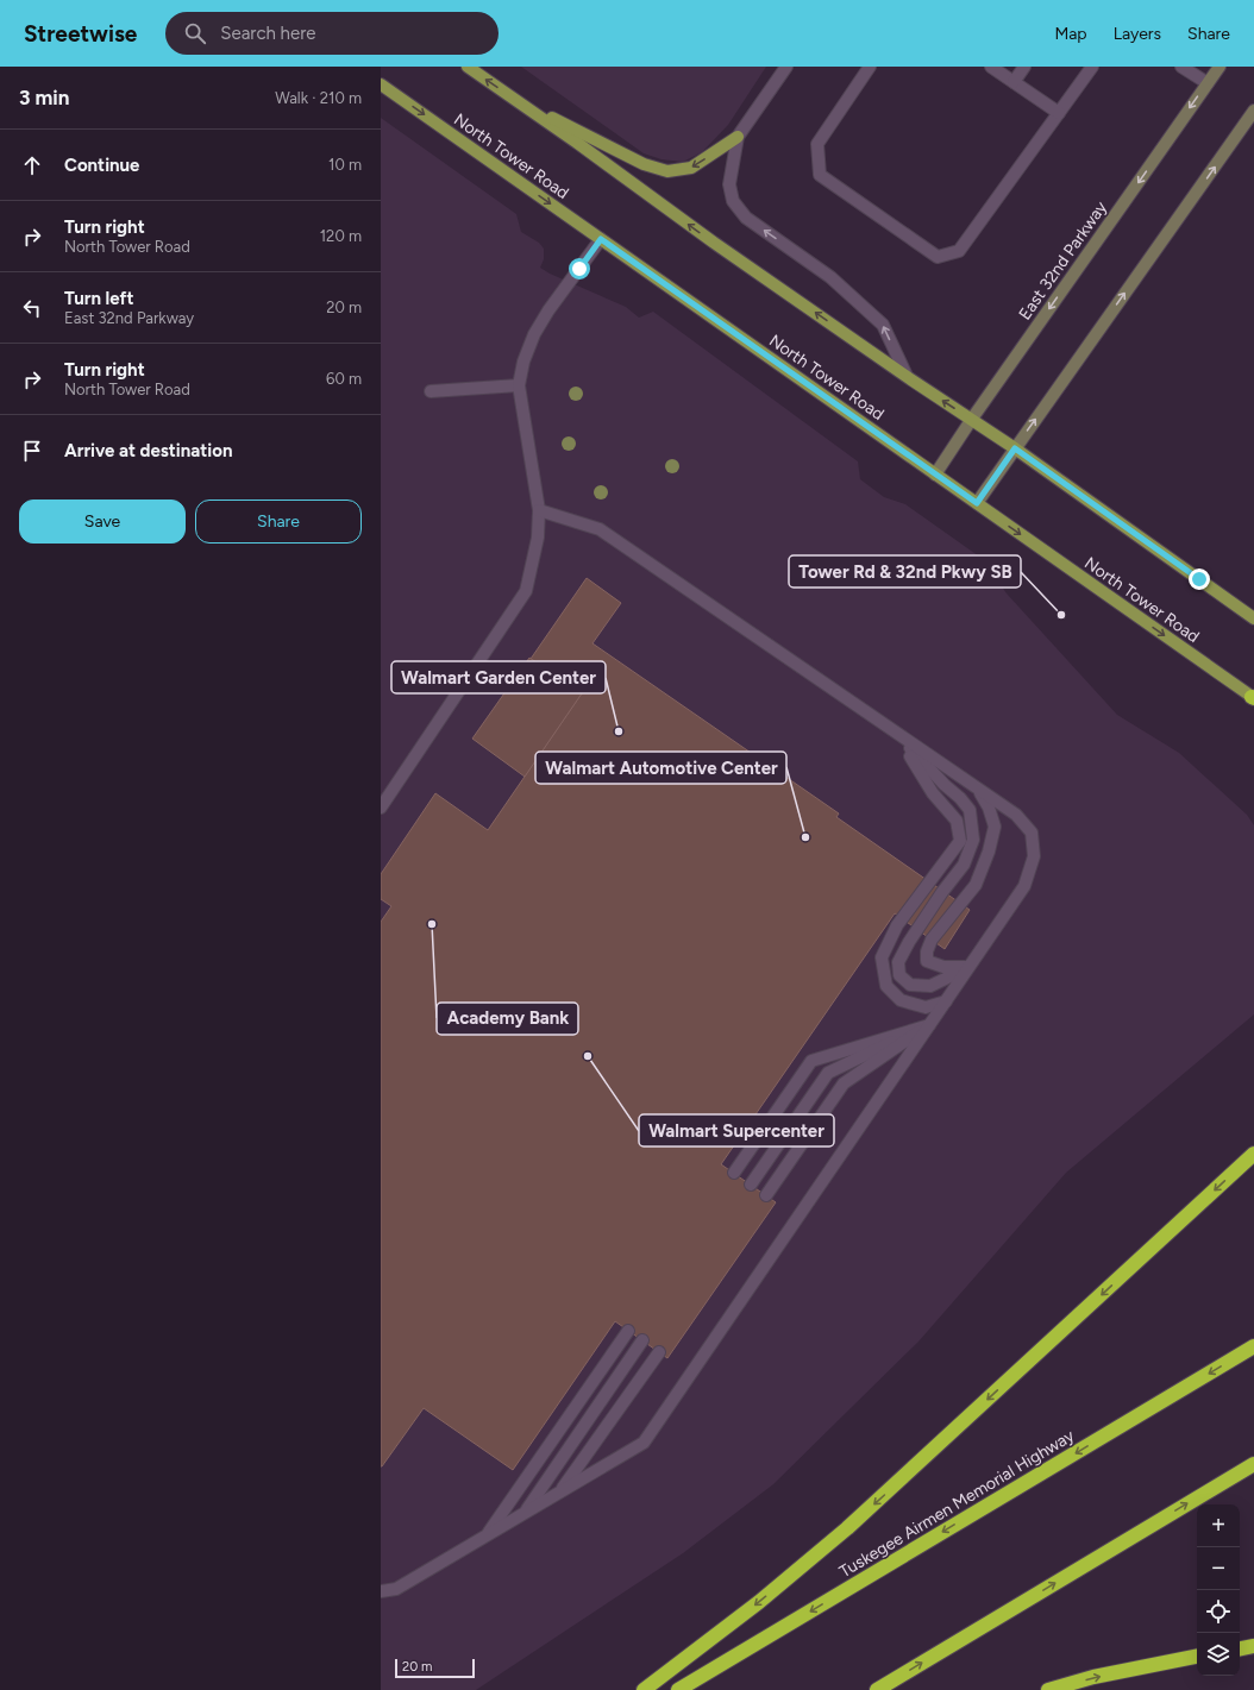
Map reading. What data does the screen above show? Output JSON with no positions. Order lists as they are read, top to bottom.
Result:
{
  "streets": {
    "highway": ["Tuskegee Airmen Memorial Highway"],
    "main road": ["North Tower Road", "East 32nd Parkway"]
  },
  "crossings": [
    ["North Tower Road", "East 32nd Parkway"]
  ],
  "places": [
    "Tower Rd & 32nd Pkwy SB",
    "Walmart Garden Center",
    "Walmart Automotive Center",
    "Academy Bank",
    "Walmart Supercenter"
  ],
  "scale_bar": "20 m",
  "page": {
    "header": "Streetwise",
    "search": "Search here",
    "nav": ["Map", "Layers", "Share"],
    "heading": ["3 min", "Walk · 210 m"],
    "list": [
      ["Continue", "10 m"],
      ["Turn right", "North Tower Road", "120 m"],
      ["Turn left", "East 32nd Parkway", "20 m"],
      ["Turn right", "North Tower Road", "60 m"],
      "Arrive at destination"
    ],
    "buttons": ["Save", "Share"],
    "map_buttons": ["+", "−"],
    "scale": "20 m"
  }
}
